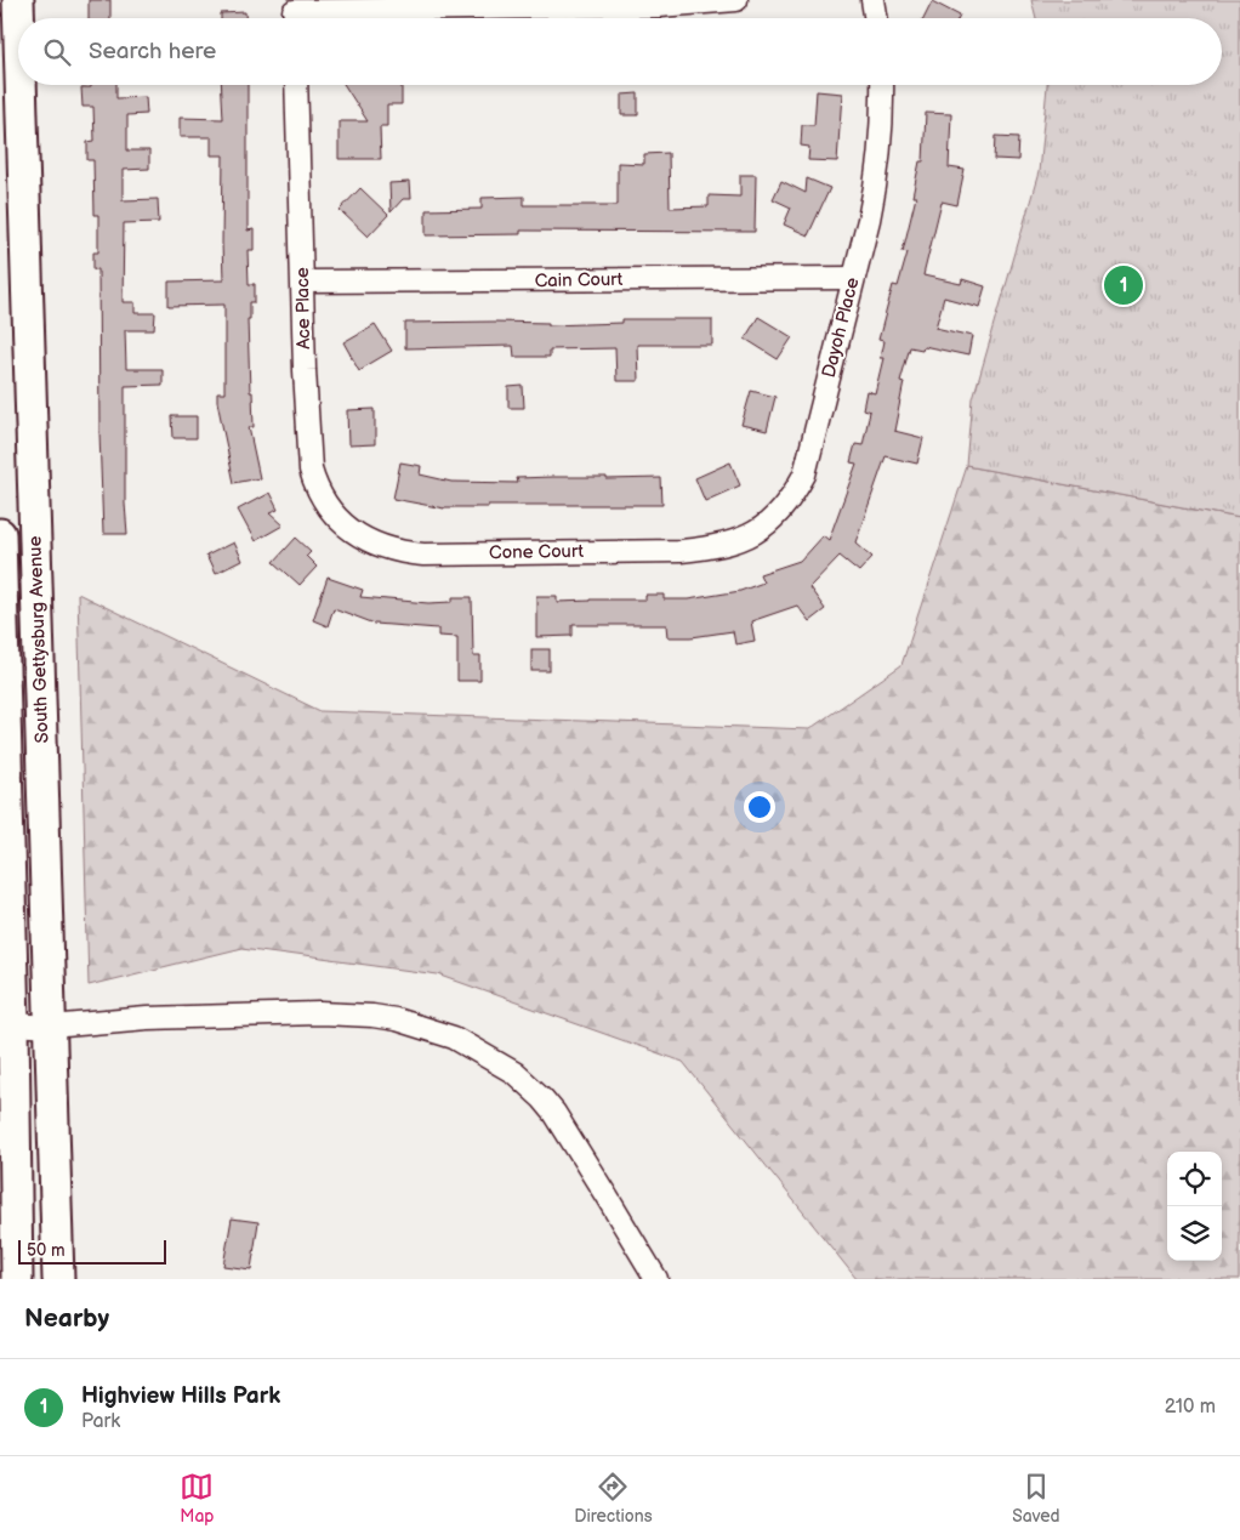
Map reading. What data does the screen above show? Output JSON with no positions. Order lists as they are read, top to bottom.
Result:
{
  "streets": {
    "main road": ["South Gettysburg Avenue"],
    "street": [
      "Cain Court",
      "Ace Place",
      "Dayoh Place",
      "Cone Court"
    ]
  },
  "crossings": [
    ["Cain Court", "Ace Place"],
    ["Cain Court", "Dayoh Place"],
    ["Ace Place", "Cone Court"],
    ["Dayoh Place", "Cone Court"]
  ],
  "scale_bar": "50 m",
  "page": {
    "search": "Search here",
    "pins": "1",
    "scale": "50 m",
    "heading": "Nearby",
    "list": [
      {
        "mark": "1",
        "name": "Highview Hills Park",
        "note": "Park",
        "value": "210 m"
      }
    ],
    "nav": ["Map", "Directions", "Saved"]
  }
}
